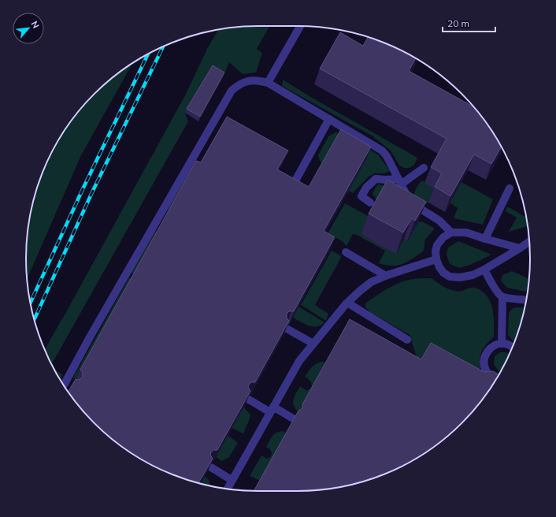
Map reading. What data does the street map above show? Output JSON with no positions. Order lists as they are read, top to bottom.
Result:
{
  "scale_bar": "20 m",
  "north": "top right"
}
